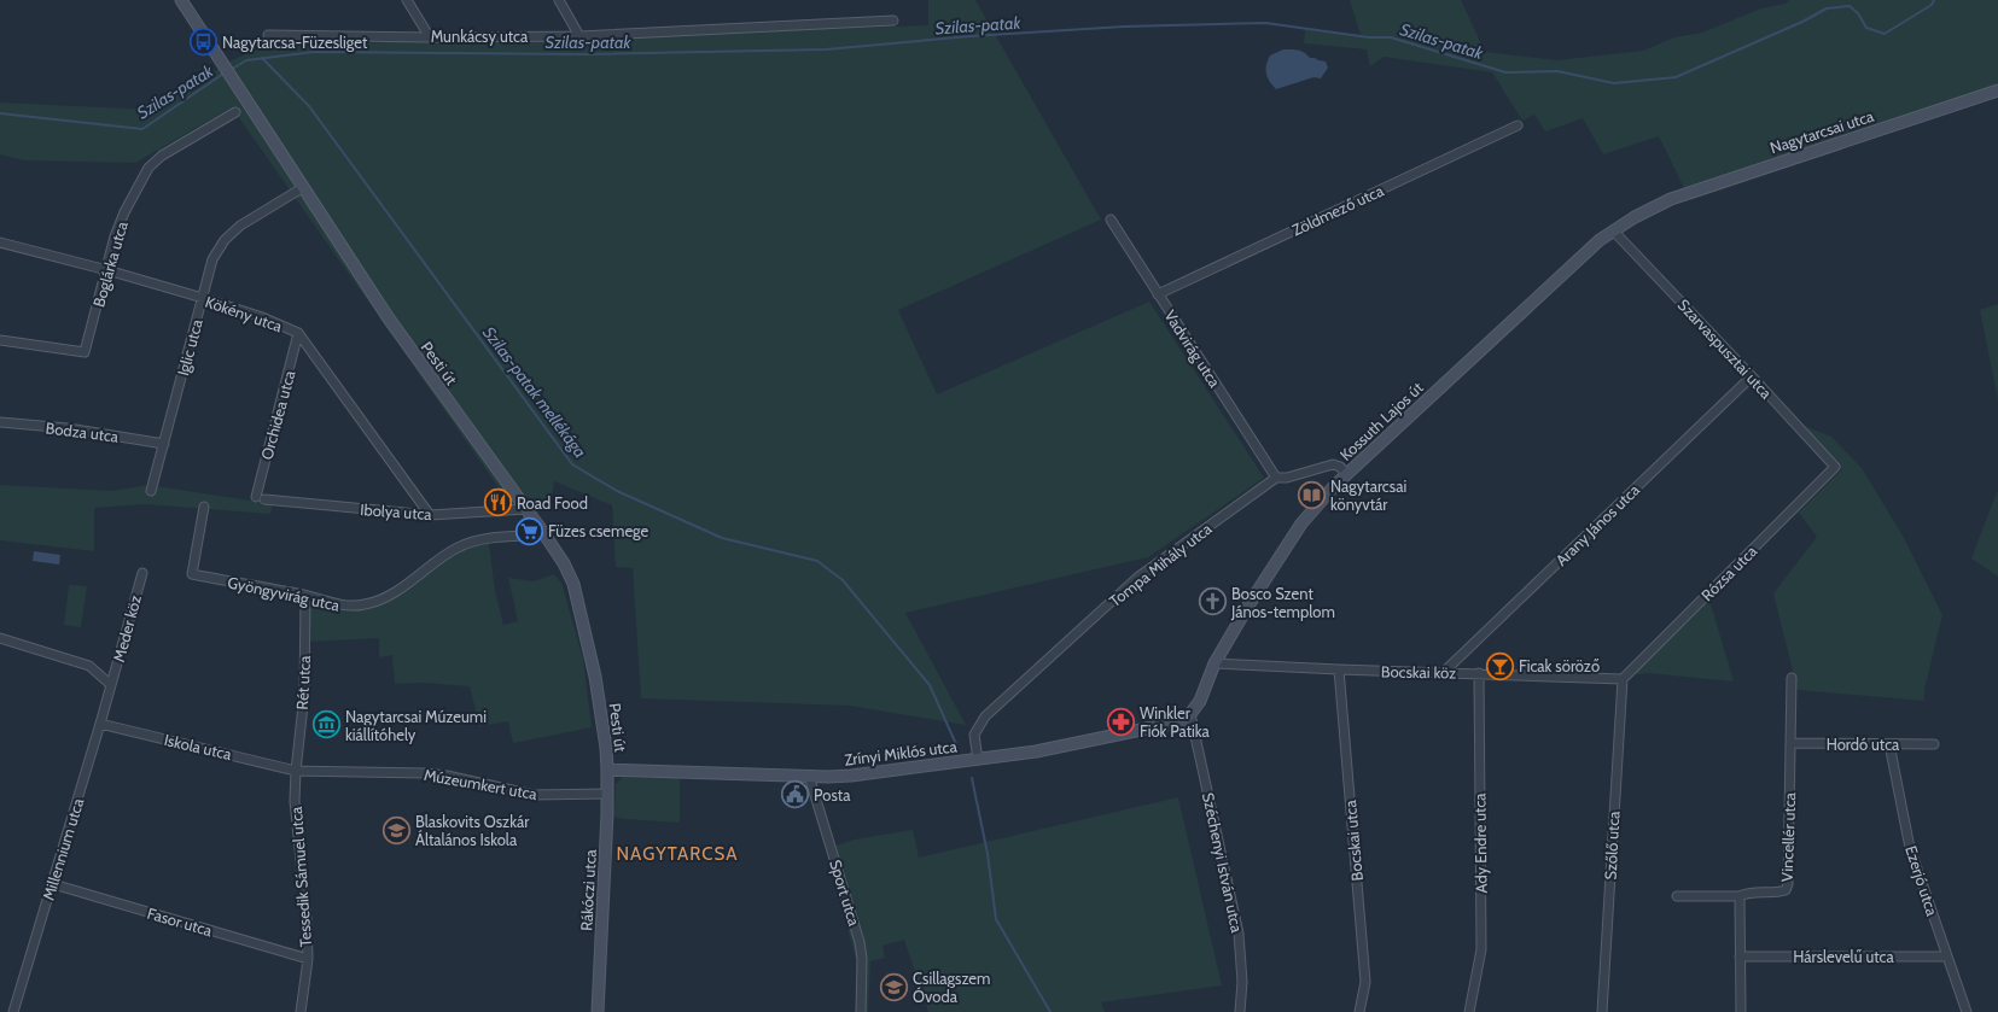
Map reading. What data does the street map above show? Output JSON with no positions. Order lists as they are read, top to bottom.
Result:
{
  "streets": {
    "main road": [
      "Nagytarcsai utca",
      "Pesti út",
      "Kossuth Lajos út",
      "Zrínyi Miklós utca",
      "Rákóczi utca"
    ],
    "street": [
      "Munkácsy utca",
      "Zöldmező utca",
      "Boglárka utca",
      "Kökény utca",
      "Iglic utca",
      "Vadvirág utca",
      "Szarvaspusztai utca",
      "Orchidea utca",
      "Bodza utca",
      "Ibolya utca",
      "Arany János utca",
      "Tompa Mihály utca",
      "Rózsa utca",
      "Gyöngyvirág utca",
      "Meder köz",
      "Bocskai köz",
      "Rét utca",
      "Hordó utca",
      "Iskola utca",
      "Múzeumkert utca",
      "Vincellér utca",
      "Bocskai utca",
      "Ady Endre utca",
      "Szőlő utca",
      "Millennium utca",
      "Széchenyi István utca",
      "Tessedik Sámuel utca",
      "Ezerjó utca",
      "Sport utca",
      "Fasor utca",
      "Hárslevelű utca"
    ]
  },
  "crossings": [
    ["Nagytarcsai utca", "Kossuth Lajos út"],
    ["Zöldmező utca", "Vadvirág utca"],
    ["Boglárka utca", "Kökény utca"],
    ["Kökény utca", "Iglic utca"],
    ["Kökény utca", "Orchidea utca"],
    ["Kökény utca", "Ibolya utca"],
    ["Iglic utca", "Pesti út"],
    ["Iglic utca", "Bodza utca"],
    ["Vadvirág utca", "Tompa Mihály utca"],
    ["Szarvaspusztai utca", "Kossuth Lajos út"],
    ["Szarvaspusztai utca", "Arany János utca"],
    ["Szarvaspusztai utca", "Rózsa utca"],
    ["Pesti út", "Ibolya utca"],
    ["Pesti út", "Gyöngyvirág utca"],
    ["Pesti út", "Zrínyi Miklós utca"],
    ["Pesti út", "Rákóczi utca"],
    ["Orchidea utca", "Ibolya utca"],
    ["Kossuth Lajos út", "Tompa Mihály utca"],
    ["Kossuth Lajos út", "Bocskai köz"],
    ["Kossuth Lajos út", "Zrínyi Miklós utca"],
    ["Kossuth Lajos út", "Széchenyi István utca"],
    ["Arany János utca", "Bocskai köz"],
    ["Tompa Mihály utca", "Zrínyi Miklós utca"],
    ["Rózsa utca", "Bocskai köz"],
    ["Rózsa utca", "Szőlő utca"],
    ["Gyöngyvirág utca", "Rét utca"],
    ["Meder köz", "Millennium utca"],
    ["Bocskai köz", "Bocskai utca"],
    ["Bocskai köz", "Ady Endre utca"],
    ["Bocskai köz", "Szőlő utca"],
    ["Rét utca", "Iskola utca"],
    ["Rét utca", "Múzeumkert utca"],
    ["Rét utca", "Tessedik Sámuel utca"],
    ["Hordó utca", "Vincellér utca"],
    ["Hordó utca", "Ezerjó utca"],
    ["Iskola utca", "Múzeumkert utca"],
    ["Iskola utca", "Millennium utca"],
    ["Iskola utca", "Tessedik Sámuel utca"],
    ["Zrínyi Miklós utca", "Széchenyi István utca"],
    ["Zrínyi Miklós utca", "Rákóczi utca"],
    ["Zrínyi Miklós utca", "Sport utca"],
    ["Múzeumkert utca", "Tessedik Sámuel utca"],
    ["Múzeumkert utca", "Rákóczi utca"],
    ["Millennium utca", "Fasor utca"],
    ["Tessedik Sámuel utca", "Fasor utca"],
    ["Ezerjó utca", "Hárslevelű utca"]
  ],
  "districts": ["NAGYTARCSA"],
  "water": ["Szilas-patak", "Szilas-patak mellékága"],
  "places": {
    "bus stop": ["Nagytarcsa-Füzesliget"],
    "library": ["Nagytarcsai könyvtár"],
    "restaurant": ["Road Food"],
    "supermarket": ["Füzes csemege"],
    "church": ["Bosco Szent János-templom"],
    "bar": ["Ficak söröző"],
    "pharmacy": ["Winkler Fiók Patika"],
    "museum": ["Nagytarcsai Múzeumi kiállítóhely"],
    "public building": ["Posta"],
    "school or university": ["Blaskovits Oszkár Általános Iskola", "Csillagszem Óvoda"]
  }
}
